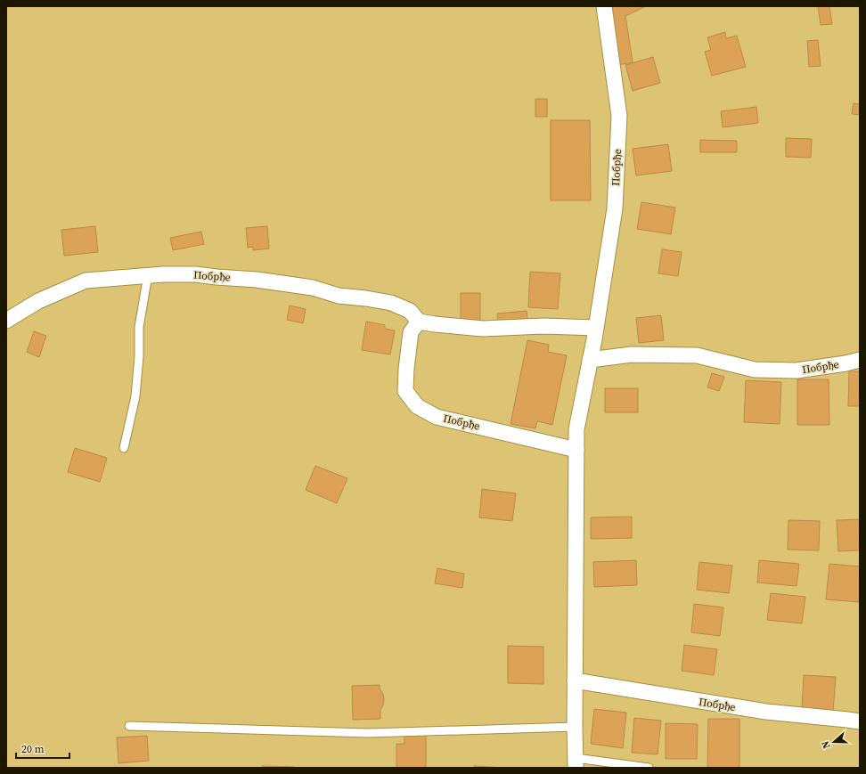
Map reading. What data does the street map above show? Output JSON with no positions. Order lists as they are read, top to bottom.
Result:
{
  "streets": {
    "street": ["Побрђе"]
  },
  "scale_bar": "20 m",
  "north": "left"
}
